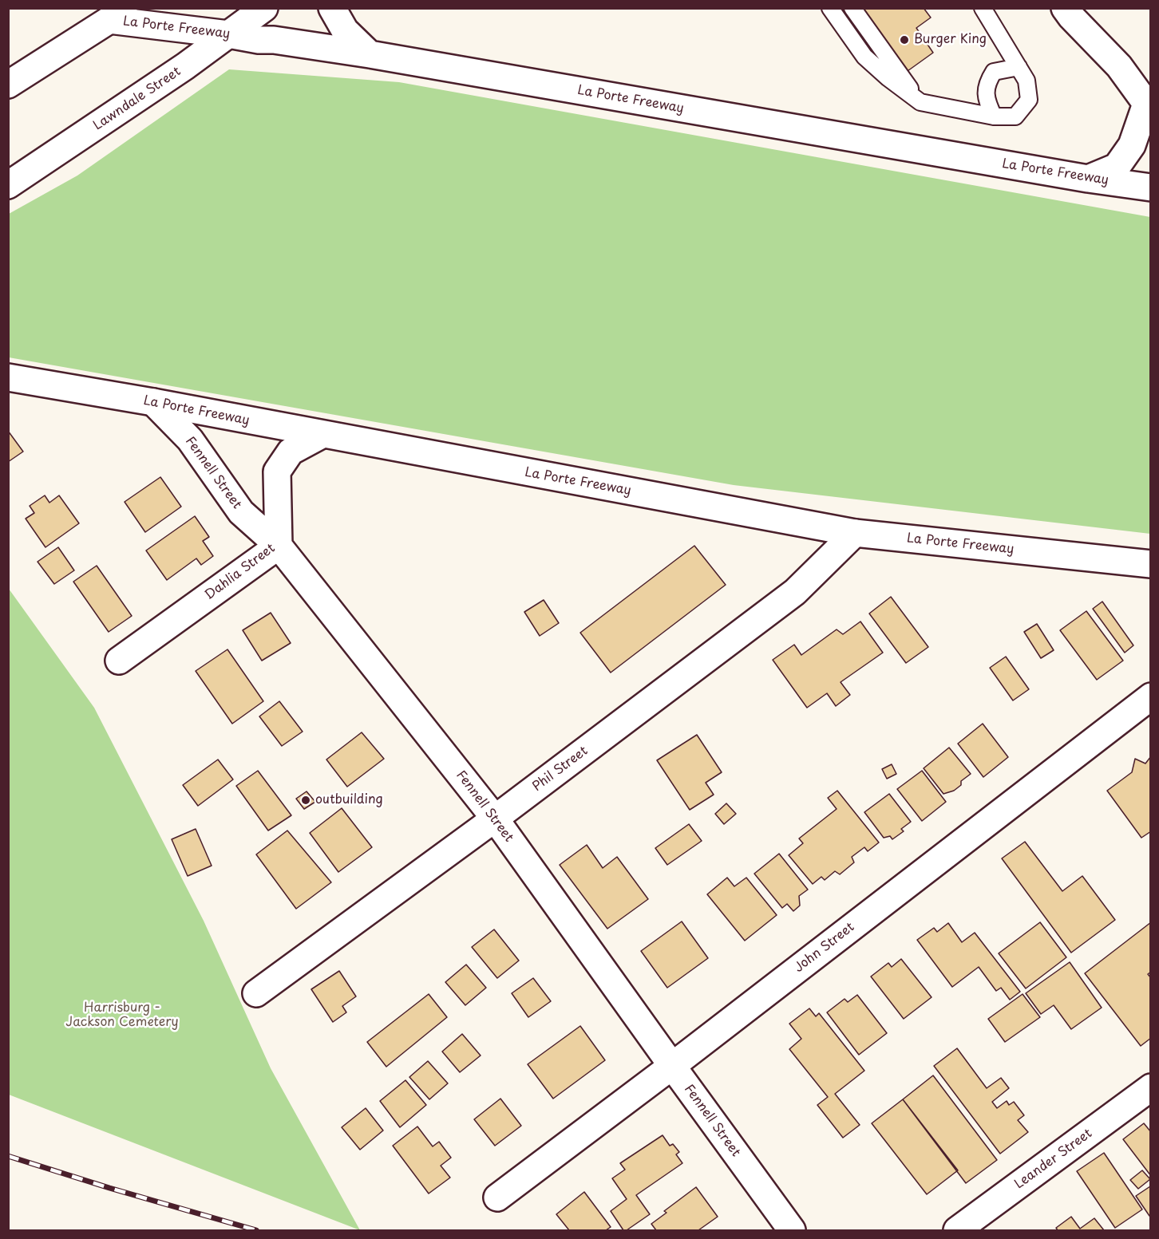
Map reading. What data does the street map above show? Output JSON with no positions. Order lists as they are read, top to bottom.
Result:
{
  "streets": {
    "street": [
      "La Porte Freeway",
      "Lawndale Street",
      "Fennell Street",
      "Dahlia Street",
      "Phil Street",
      "John Street",
      "Leander Street"
    ]
  },
  "crossings": [
    ["La Porte Freeway", "Lawndale Street"],
    ["La Porte Freeway", "Fennell Street"],
    ["La Porte Freeway", "Dahlia Street"],
    ["La Porte Freeway", "Phil Street"],
    ["Fennell Street", "Dahlia Street"],
    ["Fennell Street", "Phil Street"],
    ["Fennell Street", "John Street"]
  ],
  "parks": ["Harrisburg - Jackson Cemetery"],
  "places": ["Burger King", "outbuilding"]
}
